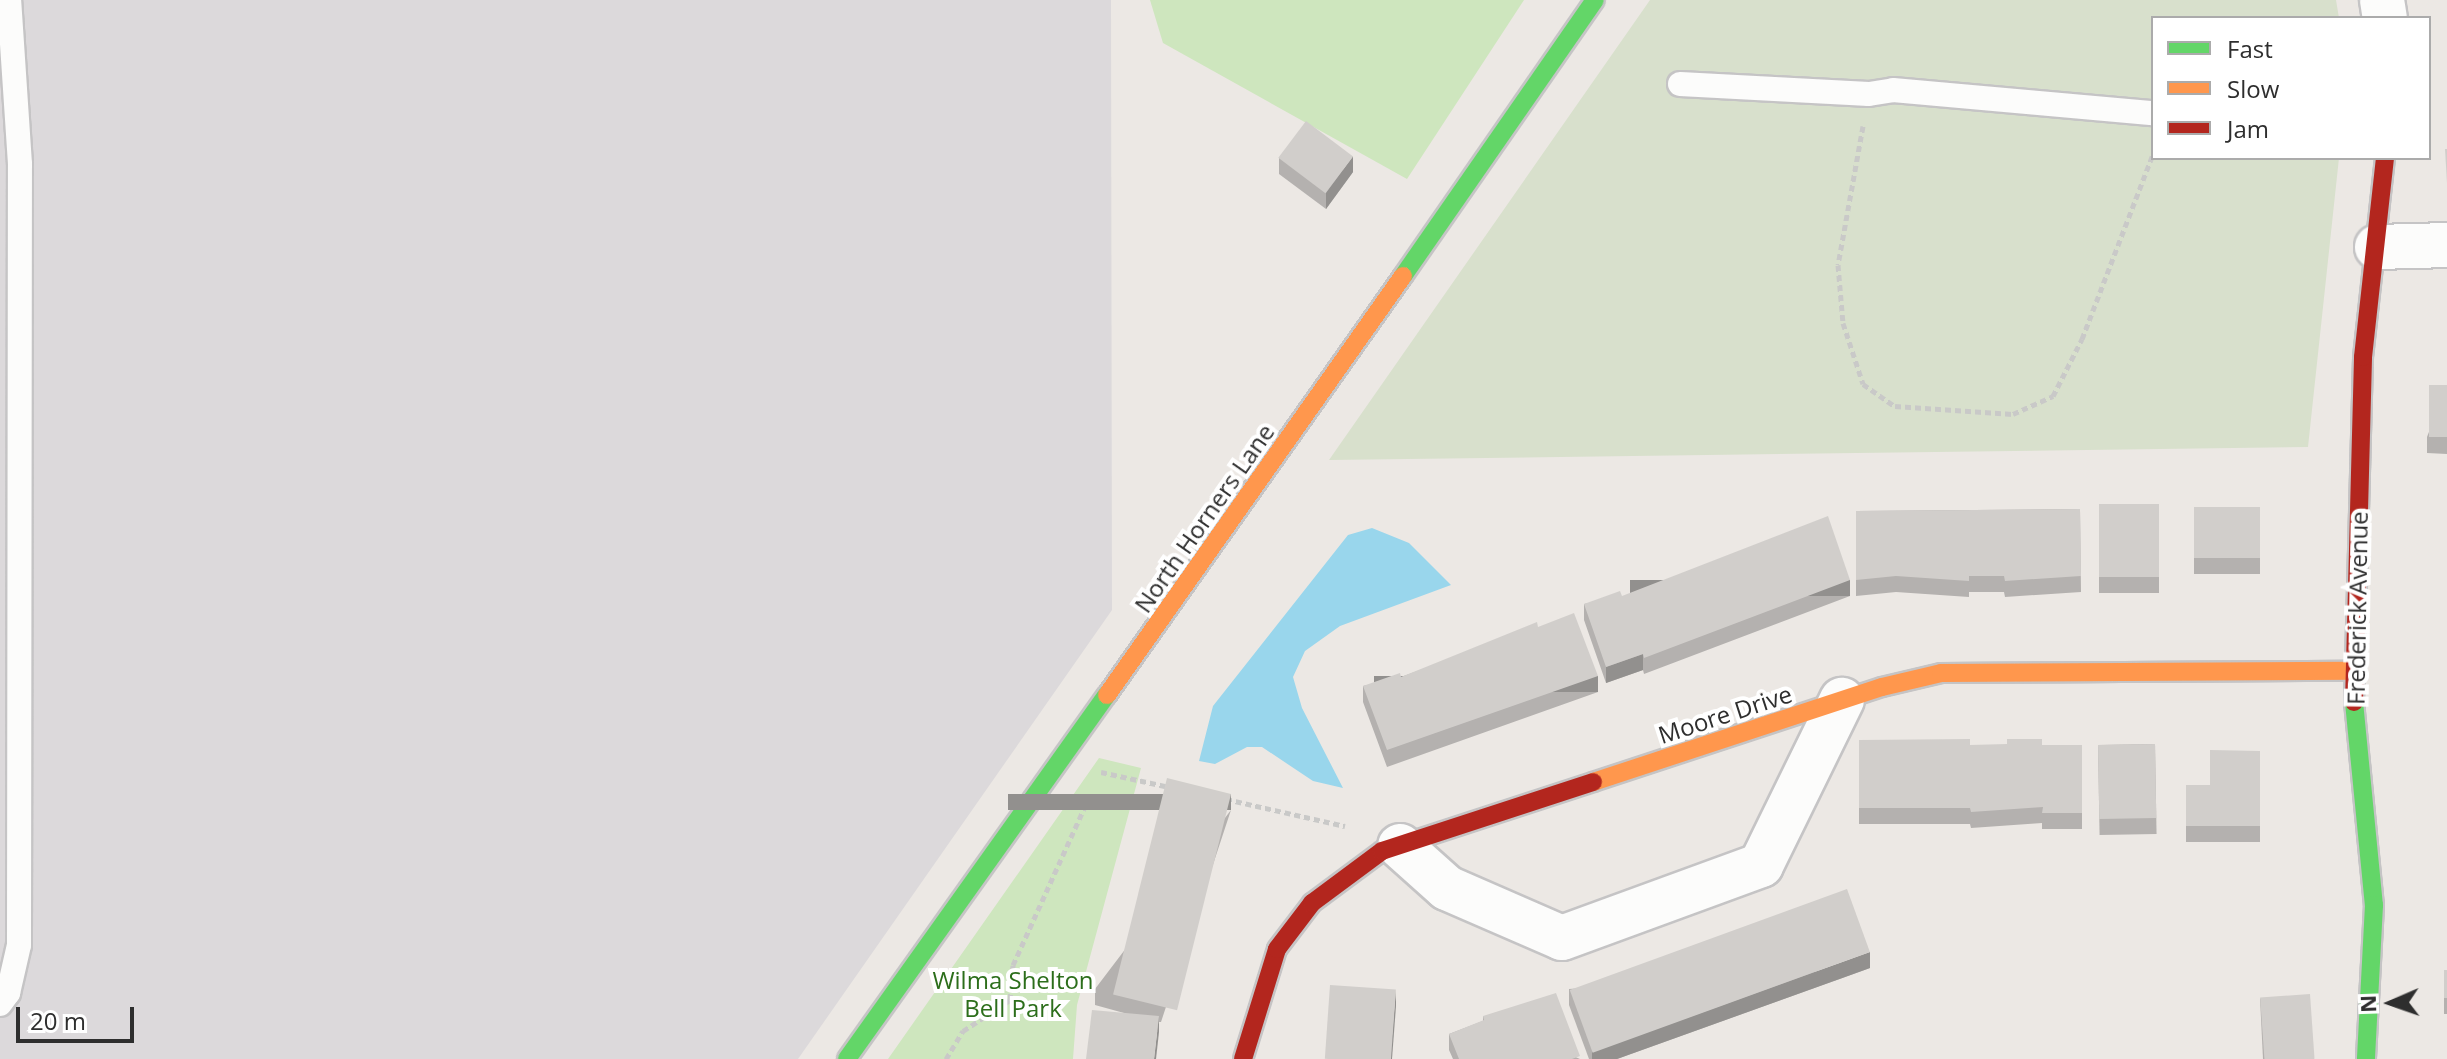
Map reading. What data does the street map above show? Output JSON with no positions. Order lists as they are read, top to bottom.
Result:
{
  "streets": {
    "street": ["North Horners Lane", "Frederick Avenue", "Moore Drive"]
  },
  "crossings": [
    ["Frederick Avenue", "Moore Drive"]
  ],
  "parks": ["Wilma Shelton Bell Park"],
  "legend": ["Fast", "Slow", "Jam"],
  "scale_bar": "20 m",
  "north": "left"
}
